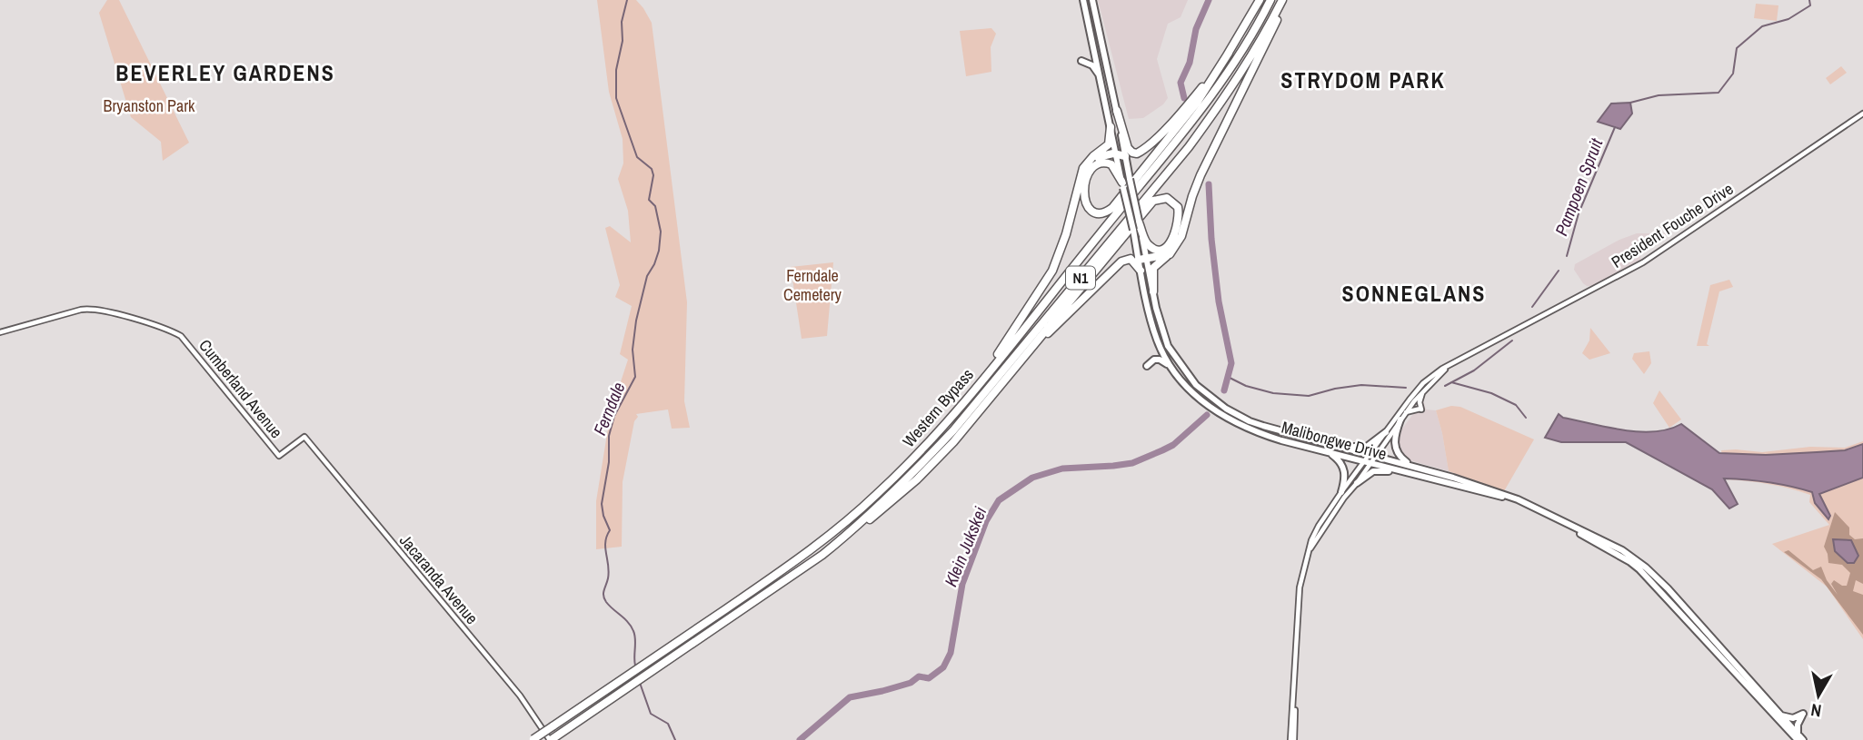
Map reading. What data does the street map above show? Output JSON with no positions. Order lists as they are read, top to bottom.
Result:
{
  "streets": {
    "highway": ["N1", "Western Bypass"],
    "main road": ["Malibongwe Drive"],
    "street": ["President Fouche Drive", "Cumberland Avenue", "Jacaranda Avenue"]
  },
  "crossings": [
    ["President Fouche Drive", "Malibongwe Drive"],
    ["Cumberland Avenue", "Jacaranda Avenue"],
    ["Western Bypass", "Jacaranda Avenue"]
  ],
  "districts": ["BEVERLEY GARDENS", "STRYDOM PARK", "SONNEGLANS"],
  "water": ["Pampoen Spruit", "Ferndale", "Klein Jukskei"],
  "parks": ["Bryanston Park", "Ferndale Cemetery"],
  "north": "bottom"
}
